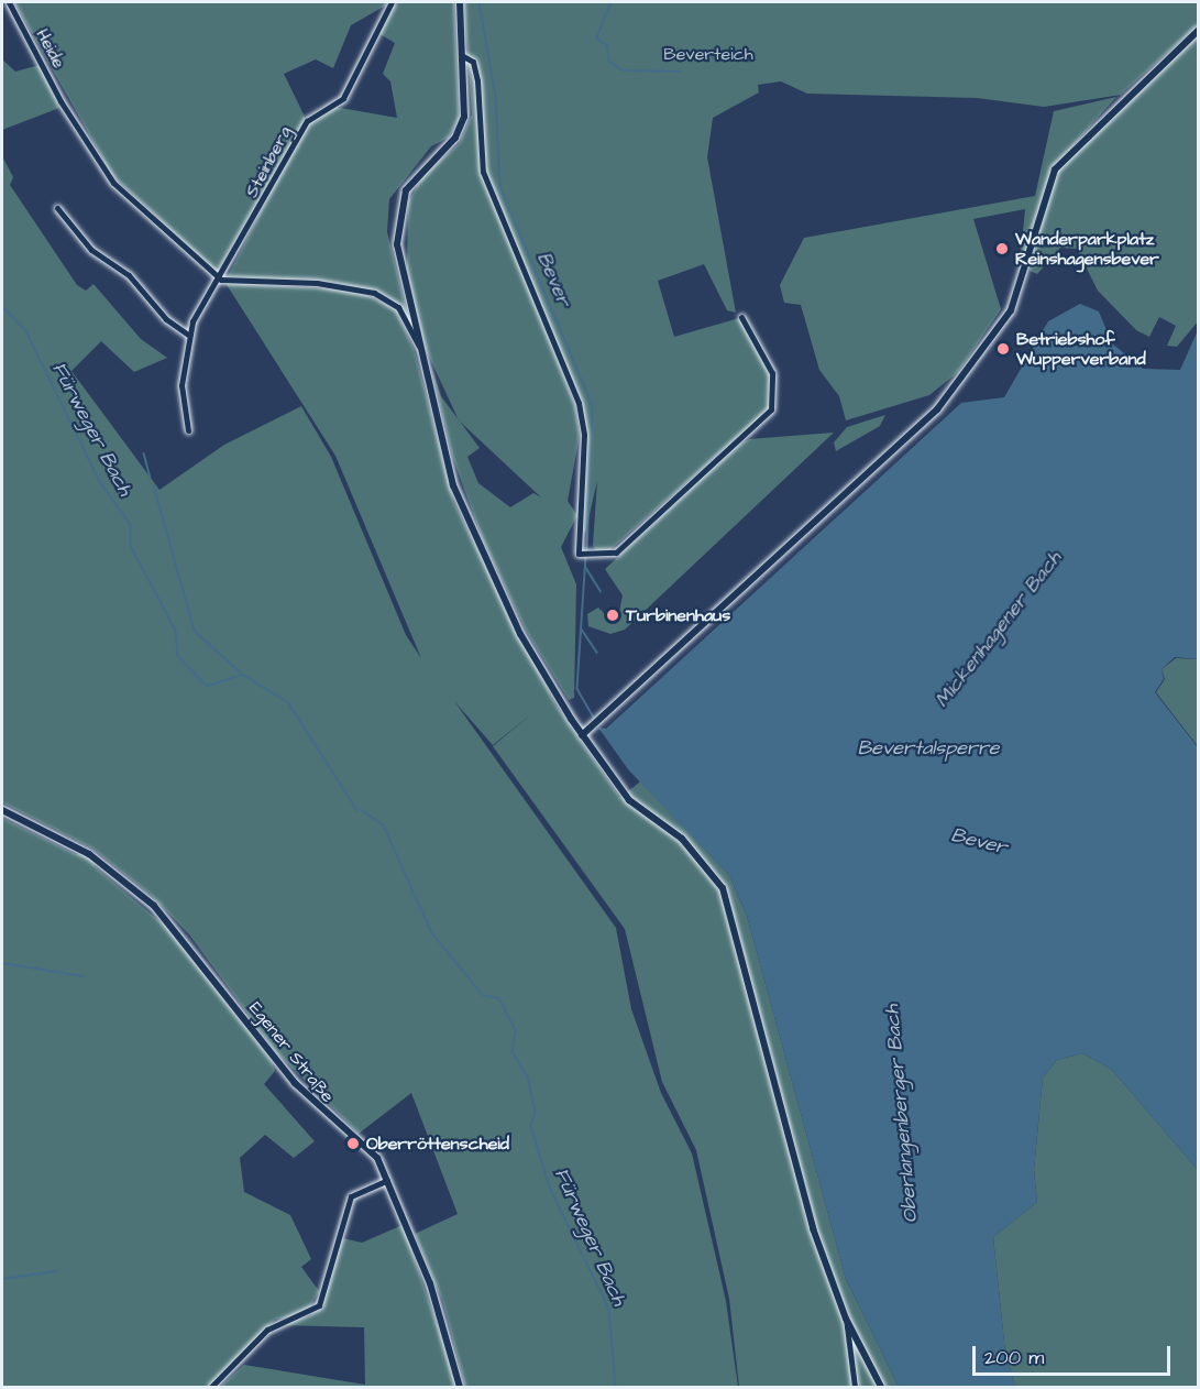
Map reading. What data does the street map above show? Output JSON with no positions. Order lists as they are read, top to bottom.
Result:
{
  "streets": {
    "street": ["Heide", "Steinberg", "Egener Straße"]
  },
  "crossings": [
    ["Heide", "Steinberg"]
  ],
  "water": [
    "Bever",
    "Fürweger Bach",
    "Mickenhagener Bach",
    "Bevertalsperre",
    "Oberlangenberger Bach"
  ],
  "parks": ["Beverteich"],
  "places": [
    "Wanderparkplatz Reinshagensbever",
    "Betriebshof Wupperverband",
    "Turbinenhaus",
    "Oberröttenscheid"
  ],
  "scale_bar": "200 m"
}
